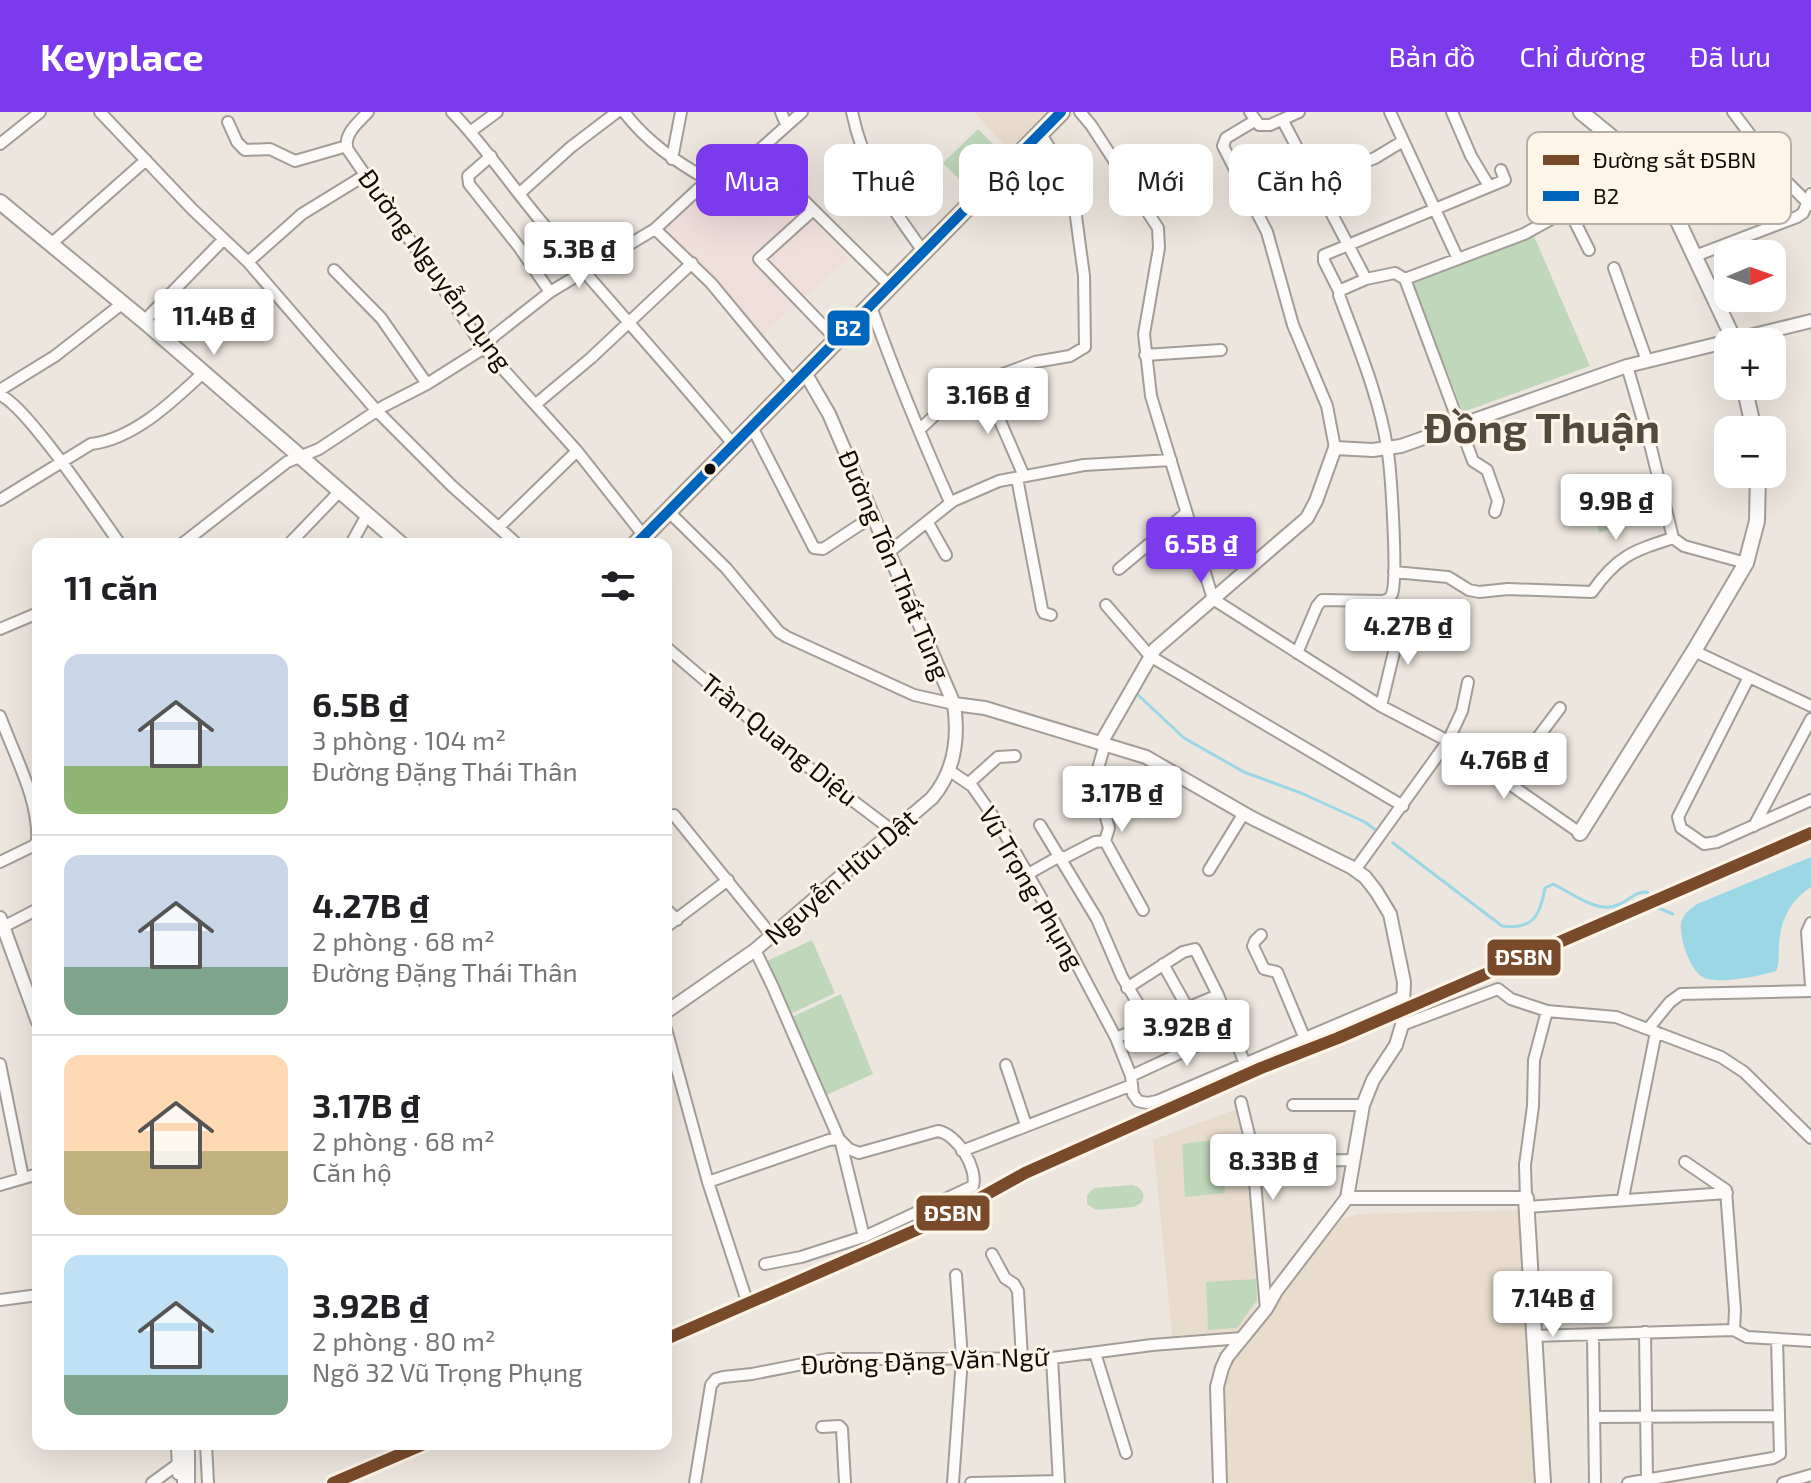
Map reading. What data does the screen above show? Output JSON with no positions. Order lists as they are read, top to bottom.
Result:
{
  "streets": {
    "street": [
      "Đường Nguyễn Dụng",
      "Đường Tôn Thất Tùng",
      "Trần Quang Diệu",
      "Nguyễn Hữu Dật",
      "Vũ Trọng Phụng",
      "Đường Đặng Văn Ngữ"
    ]
  },
  "crossings": [
    ["Đường Tôn Thất Tùng", "Nguyễn Hữu Dật"],
    ["Đường Tôn Thất Tùng", "Đường Đặng Văn Ngữ"],
    ["Trần Quang Diệu", "Nguyễn Hữu Dật"],
    ["Nguyễn Hữu Dật", "Vũ Trọng Phụng"]
  ],
  "districts": ["Đồng Thuận"],
  "lines": ["transit line B2", "rail line ĐSBN"],
  "legend": ["Đường sắt ĐSBN", "B2"],
  "north": "right",
  "page": {
    "header": "Keyplace",
    "nav": ["Bản đồ", "Chỉ đường", "Đã lưu"],
    "chip": [
      "Mua",
      "Thuê",
      "Bộ lọc",
      "Mới",
      "Căn hộ"
    ],
    "price": [
      "5.3B ₫",
      "11.4B ₫",
      "3.16B ₫",
      "9.9B ₫",
      "6.5B ₫",
      "4.27B ₫",
      "4.76B ₫",
      "3.17B ₫",
      "3.92B ₫",
      "8.33B ₫",
      "7.14B ₫"
    ],
    "map_buttons": ["+", "−"],
    "heading": "11 căn",
    "list": [
      {
        "name": "6.5B ₫",
        "note": "3 phòng · 104 m² · Đường Đặng Thái Thân"
      },
      {
        "name": "4.27B ₫",
        "note": "2 phòng · 68 m² · Đường Đặng Thái Thân"
      },
      {
        "name": "3.17B ₫",
        "note": "2 phòng · 68 m² · Căn hộ"
      },
      {
        "name": "3.92B ₫",
        "note": "2 phòng · 80 m² · Ngõ 32 Vũ Trọng Phụng"
      }
    ]
  }
}
